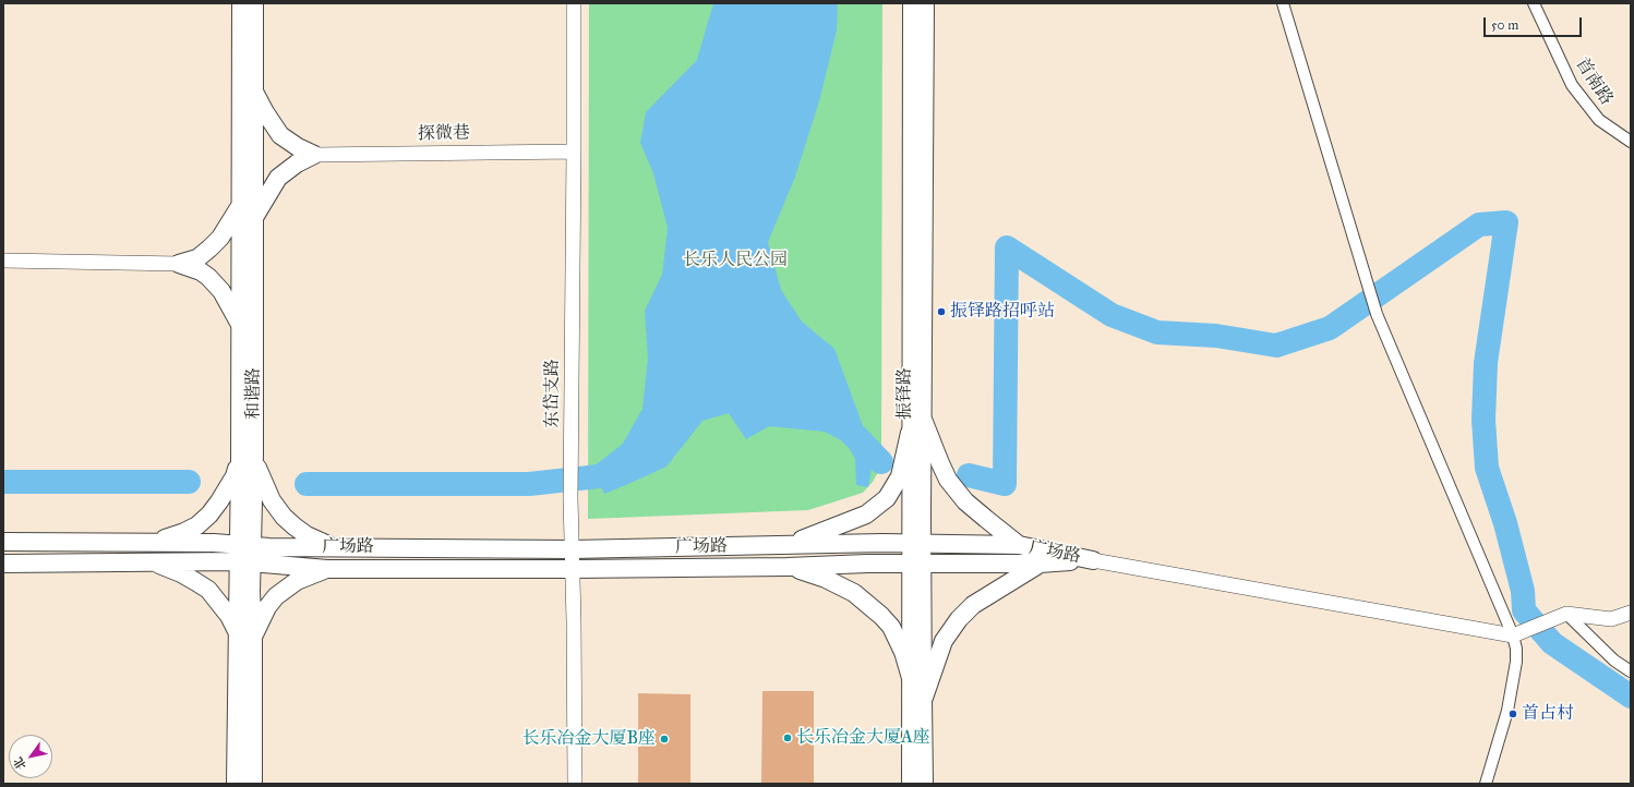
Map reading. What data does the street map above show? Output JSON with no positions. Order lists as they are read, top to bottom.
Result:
{
  "streets": {
    "main road": ["和谐路", "振铎路", "广场路"],
    "street": ["首南路", "探微巷", "东岱支路"]
  },
  "crossings": [
    ["探微巷", "东岱支路"],
    ["和谐路", "广场路"],
    ["东岱支路", "广场路"],
    ["振铎路", "广场路"]
  ],
  "parks": ["长乐人民公园"],
  "places": [
    "振铎路招呼站",
    "首占村",
    "长乐冶金大厦A座",
    "长乐冶金大厦B座"
  ],
  "scale_bar": "50 m",
  "north": "bottom left"
}
